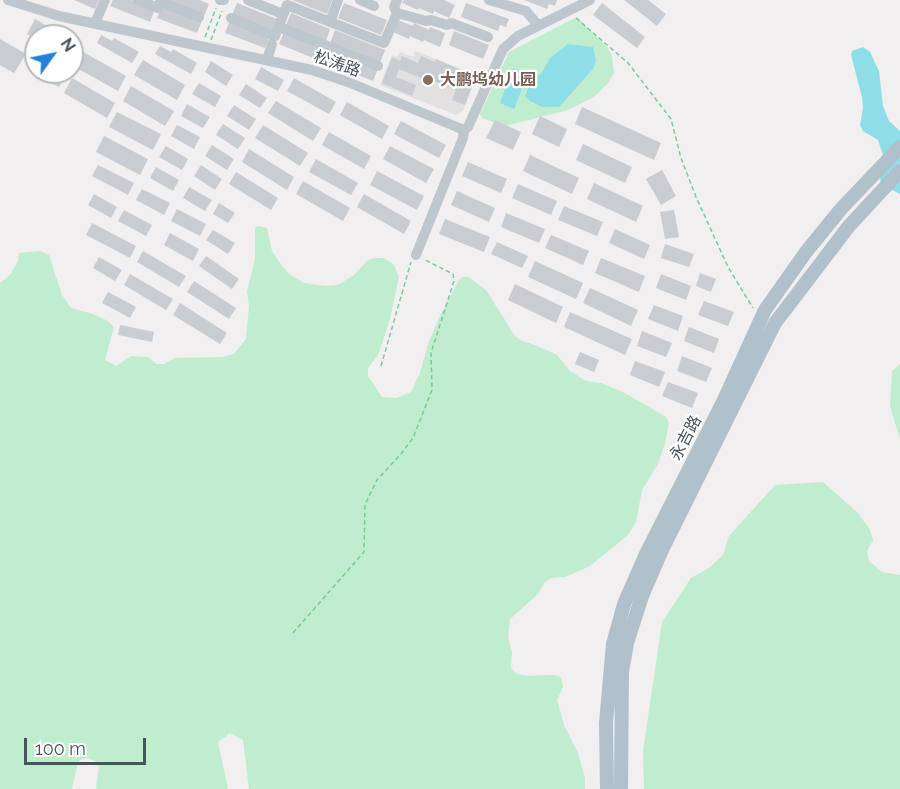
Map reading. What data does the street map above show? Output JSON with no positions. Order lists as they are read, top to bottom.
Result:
{
  "streets": {
    "main road": ["永吉路"],
    "street": ["松涛路"]
  },
  "places": ["大鹏坞幼儿园"],
  "scale_bar": "100 m",
  "north": "top right"
}
